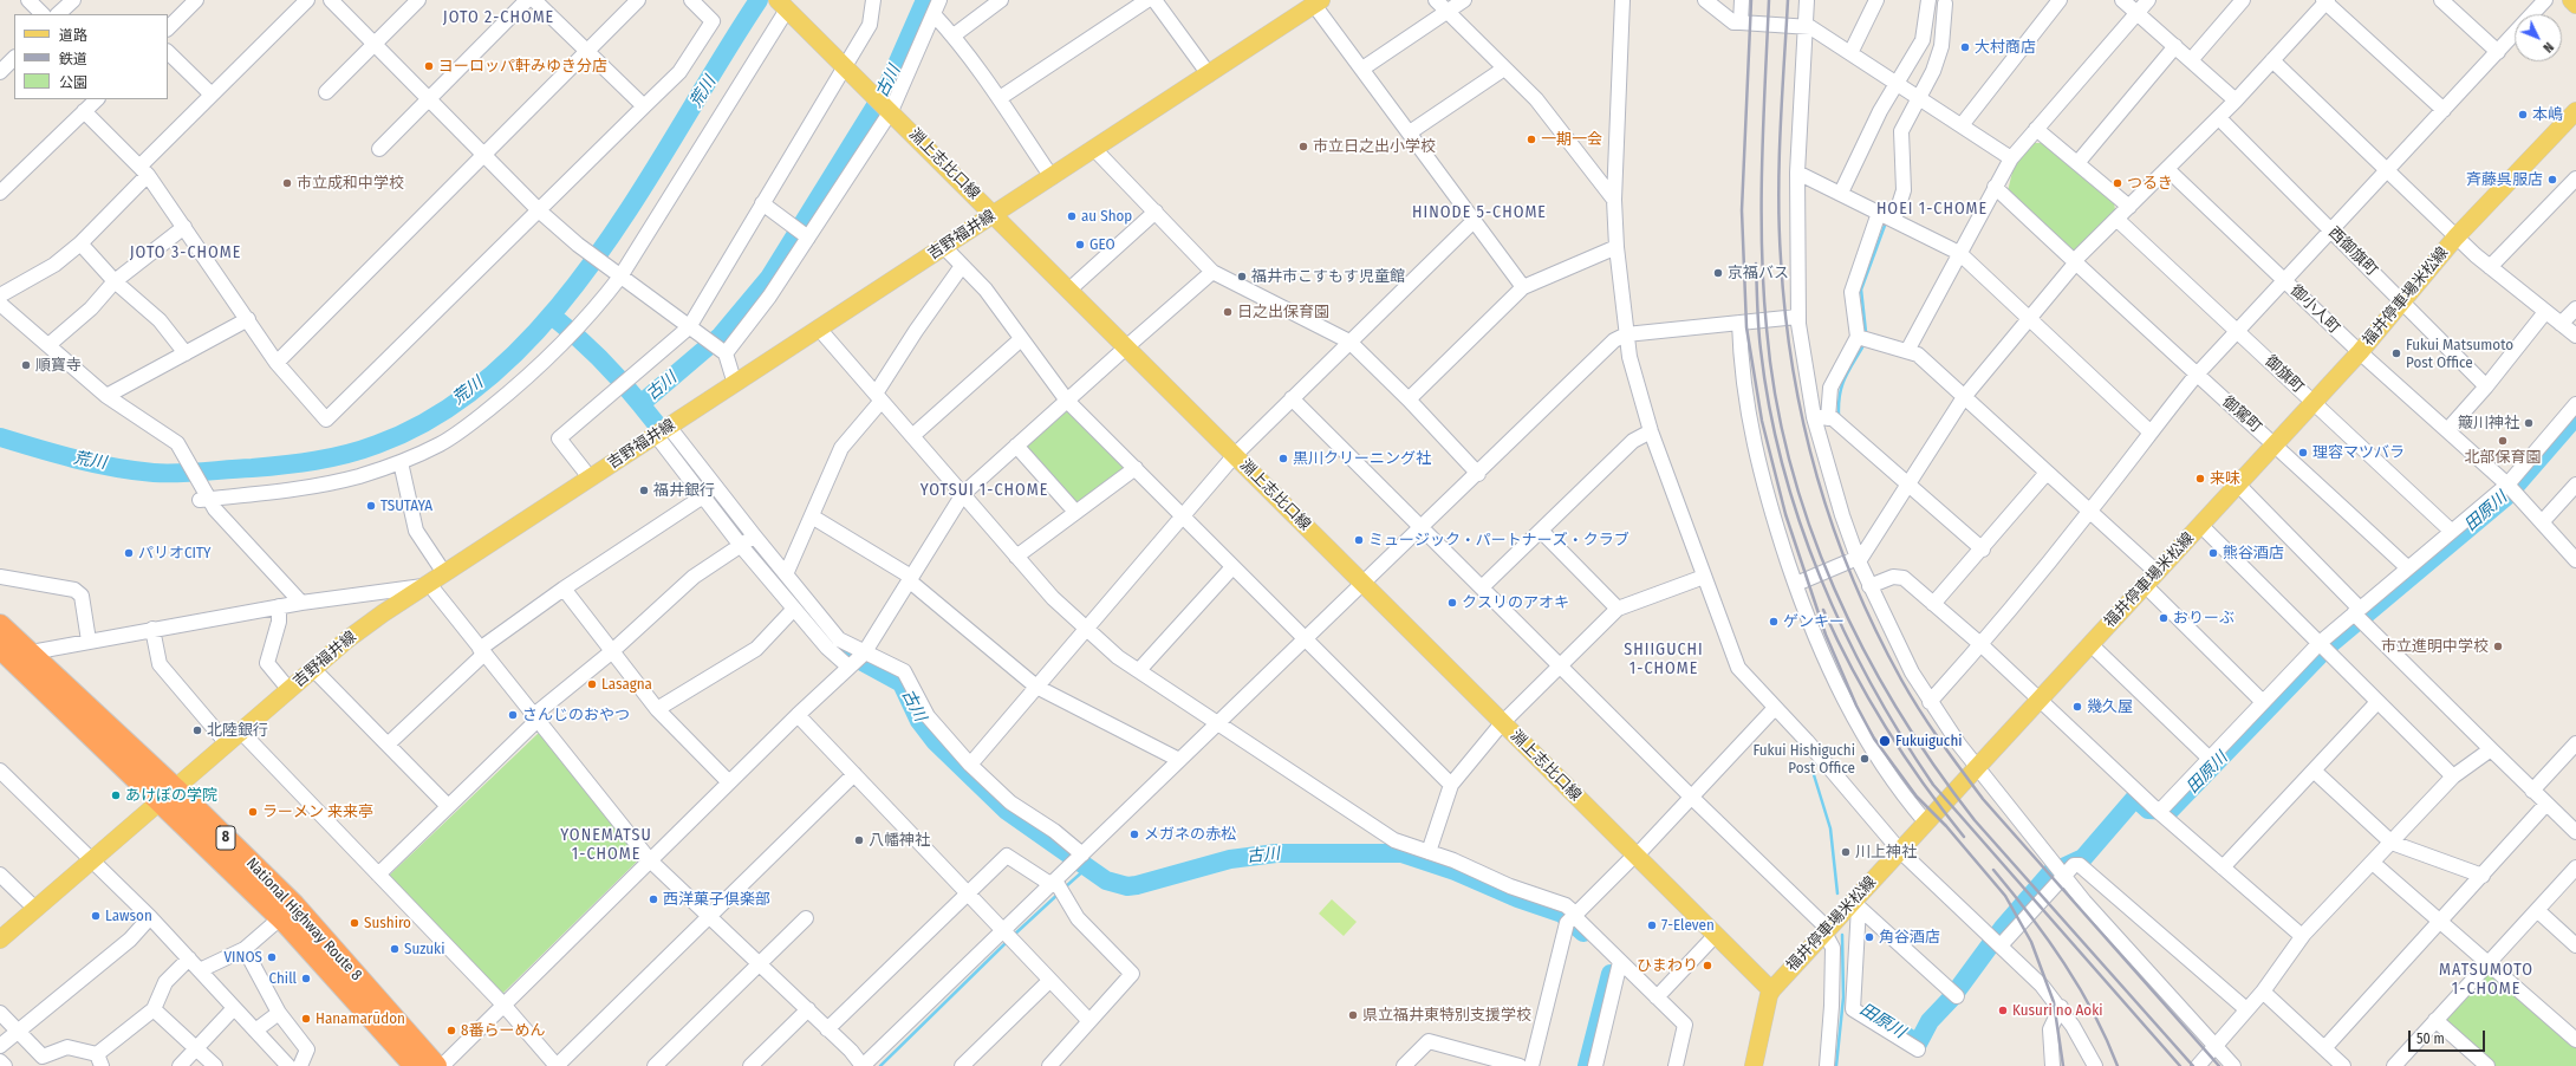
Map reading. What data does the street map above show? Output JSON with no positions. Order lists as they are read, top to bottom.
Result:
{
  "streets": {
    "highway": ["8", "National Highway Route 8"],
    "main road": ["淵上志比口線", "吉野福井線", "福井停車場米松線"],
    "street": [
      "西御旗町",
      "御小人町",
      "御旗町",
      "御駕町"
    ]
  },
  "crossings": [
    ["淵上志比口線", "吉野福井線"],
    ["淵上志比口線", "福井停車場米松線"],
    ["吉野福井線", "National Highway Route 8"],
    ["西御旗町", "福井停車場米松線"],
    ["福井停車場米松線", "御小人町"],
    ["福井停車場米松線", "御旗町"],
    ["福井停車場米松線", "御駕町"]
  ],
  "districts": [
    "JOTO 2-CHOME",
    "HOEI 1-CHOME",
    "HINODE 5-CHOME",
    "JOTO 3-CHOME",
    "YOTSUI 1-CHOME",
    "SHIIGUCHI 1-CHOME",
    "YONEMATSU 1-CHOME",
    "MATSUMOTO 1-CHOME"
  ],
  "water": ["古川", "荒川", "田原川"],
  "places": [
    "大村商店",
    "ヨーロッパ軒みゆき分店",
    "本嶋",
    "一期一会",
    "市立日之出小学校",
    "斉藤呉服店",
    "市立成和中学校",
    "つるき",
    "au Shop",
    "GEO",
    "京福バス",
    "福井市こすもす児童館",
    "日之出保育園",
    "Fukui Matsumoto Post Office",
    "順寶寺",
    "簸川神社",
    "北部保育園",
    "理容マツバラ",
    "黒川クリーニング社",
    "来味",
    "福井銀行",
    "TSUTAYA",
    "ミュージック・パートナーズ・クラブ",
    "パリオCITY",
    "熊谷酒店",
    "クスリのアオキ",
    "おりーぶ",
    "ゲンキー",
    "市立進明中学校",
    "Lasagna",
    "幾久屋",
    "さんじのおやつ",
    "北陸銀行",
    "Fukuiguchi",
    "Fukui Hishiguchi Post Office",
    "あけぼの学院",
    "ラーメン 来来亭",
    "メガネの赤松",
    "八幡神社",
    "川上神社",
    "西洋菓子倶楽部",
    "Lawson",
    "Sushiro",
    "7-Eleven",
    "角谷酒店",
    "Suzuki",
    "VINOS",
    "ひまわり",
    "Chill",
    "Kusuri no Aoki",
    "県立福井東特別支援学校",
    "Hanamarūdon",
    "8番らーめん"
  ],
  "legend": ["道路", "鉄道", "公園"],
  "scale_bar": "50 m",
  "north": "bottom right"
}
